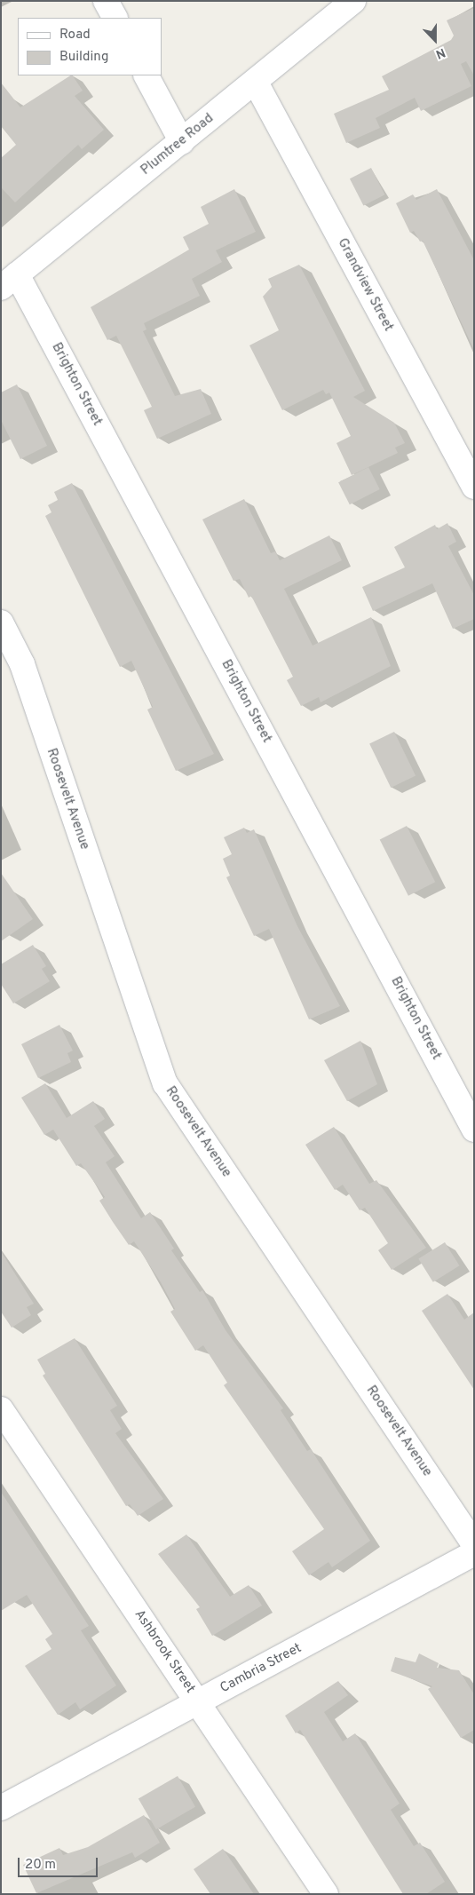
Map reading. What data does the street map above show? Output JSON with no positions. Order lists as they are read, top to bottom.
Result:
{
  "streets": {
    "street": [
      "Plumtree Road",
      "Grandview Street",
      "Brighton Street",
      "Roosevelt Avenue",
      "Ashbrook Street",
      "Cambria Street"
    ]
  },
  "crossings": [
    ["Plumtree Road", "Grandview Street"],
    ["Plumtree Road", "Brighton Street"],
    ["Ashbrook Street", "Cambria Street"]
  ],
  "legend": ["Road", "Building"],
  "scale_bar": "20 m",
  "north": "bottom"
}
